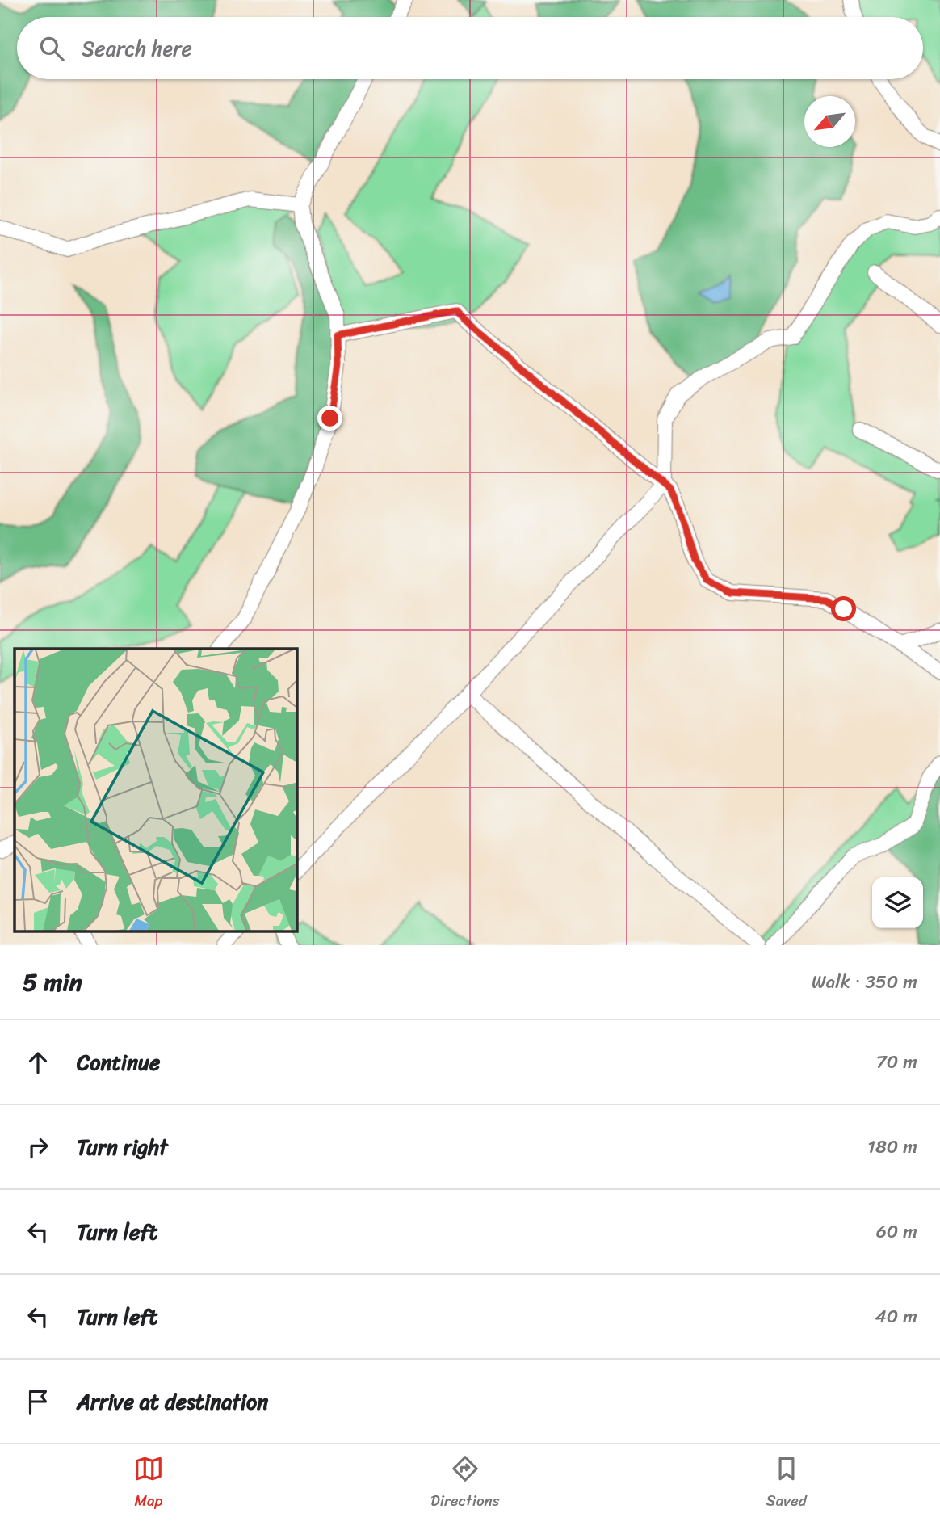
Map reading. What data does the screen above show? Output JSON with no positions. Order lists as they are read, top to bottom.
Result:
{
  "north": "bottom left",
  "page": {
    "search": "Search here",
    "heading": ["5 min", "Walk · 350 m"],
    "list": [
      ["Continue", "70 m"],
      ["Turn right", "180 m"],
      ["Turn left", "60 m"],
      ["Turn left", "40 m"],
      "Arrive at destination"
    ],
    "nav": ["Map", "Directions", "Saved"]
  }
}
